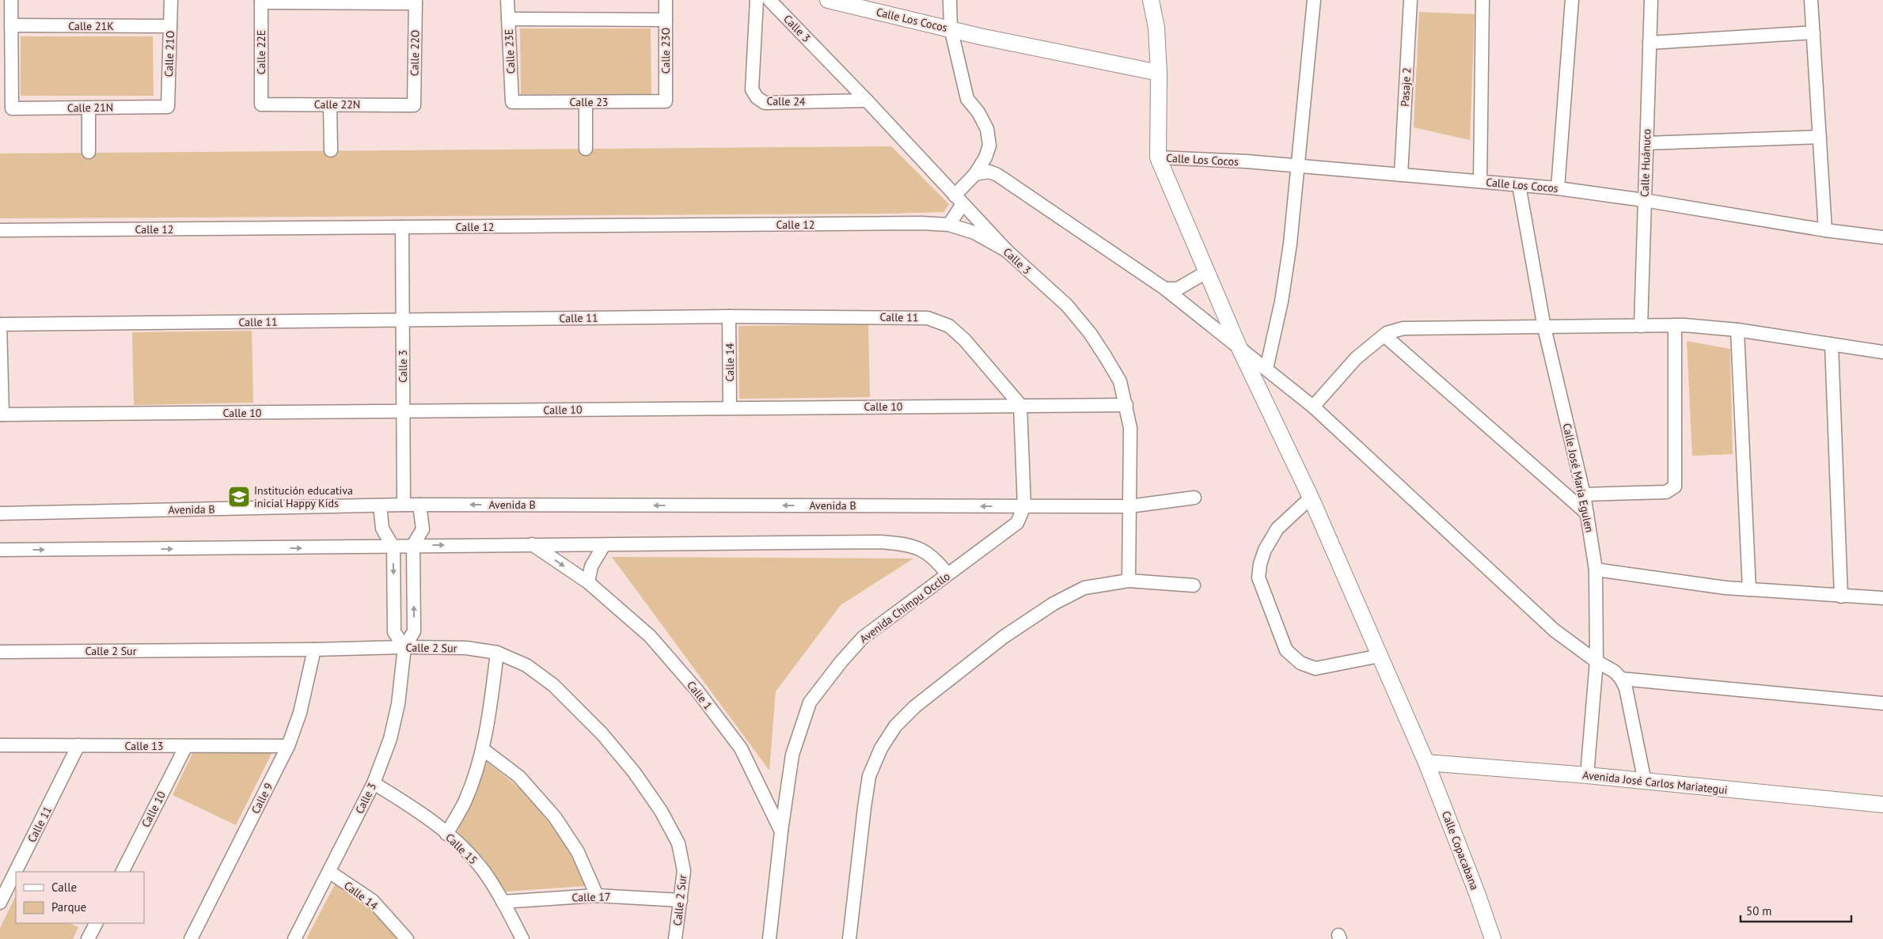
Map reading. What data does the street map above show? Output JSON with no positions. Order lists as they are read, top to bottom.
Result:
{
  "streets": {
    "street": [
      "Calle Los Cocos",
      "Calle 21K",
      "Calle 3",
      "Calle 23O",
      "Calle 23E",
      "Calle 22E",
      "Calle 22O",
      "Calle 21O",
      "Pasaje 2",
      "Calle 24",
      "Calle 23",
      "Calle 22N",
      "Calle 21N",
      "Calle Huánuco",
      "Calle 12",
      "Calle 11",
      "Calle 14",
      "Calle 10",
      "Calle José María Egulen",
      "Avenida B",
      "Avenida Chimpu Occllo",
      "Calle 2 Sur",
      "Calle 1",
      "Calle 13",
      "Avenida José Carlos Mariategui",
      "Calle 9",
      "Calle 15",
      "Calle Copacabana",
      "Calle 17"
    ]
  },
  "crossings": [
    ["Calle Los Cocos", "Pasaje 2"],
    ["Calle Los Cocos", "Calle Huánuco"],
    ["Calle Los Cocos", "Calle José María Egulen"],
    ["Calle Los Cocos", "Calle Copacabana"],
    ["Calle 21K", "Calle 21O"],
    ["Calle 21K", "Calle 21N"],
    ["Calle 3", "Calle 24"],
    ["Calle 3", "Calle 12"],
    ["Calle 3", "Calle 11"],
    ["Calle 3", "Calle 14"],
    ["Calle 3", "Calle 10"],
    ["Calle 3", "Avenida B"],
    ["Calle 3", "Calle 2 Sur"],
    ["Calle 3", "Calle 15"],
    ["Calle 23O", "Calle 23"],
    ["Calle 23E", "Calle 23"],
    ["Calle 22E", "Calle 22N"],
    ["Calle 22O", "Calle 22N"],
    ["Calle 21O", "Calle 21N"],
    ["Calle 11", "Calle 14"],
    ["Calle 11", "Calle 10"],
    ["Calle 11", "Calle 13"],
    ["Calle 14", "Calle 10"],
    ["Calle 10", "Calle 13"],
    ["Calle José María Egulen", "Avenida José Carlos Mariategui"],
    ["Avenida B", "Avenida Chimpu Occllo"],
    ["Avenida Chimpu Occllo", "Calle 1"],
    ["Calle 2 Sur", "Calle 9"],
    ["Calle 2 Sur", "Calle 17"],
    ["Calle 13", "Calle 9"],
    ["Avenida José Carlos Mariategui", "Calle Copacabana"],
    ["Calle 15", "Calle 17"]
  ],
  "places": {
    "school or university": ["Institución educativa inicial Happy Kids"]
  },
  "legend": ["Calle", "Parque"],
  "scale_bar": "50 m"
}
